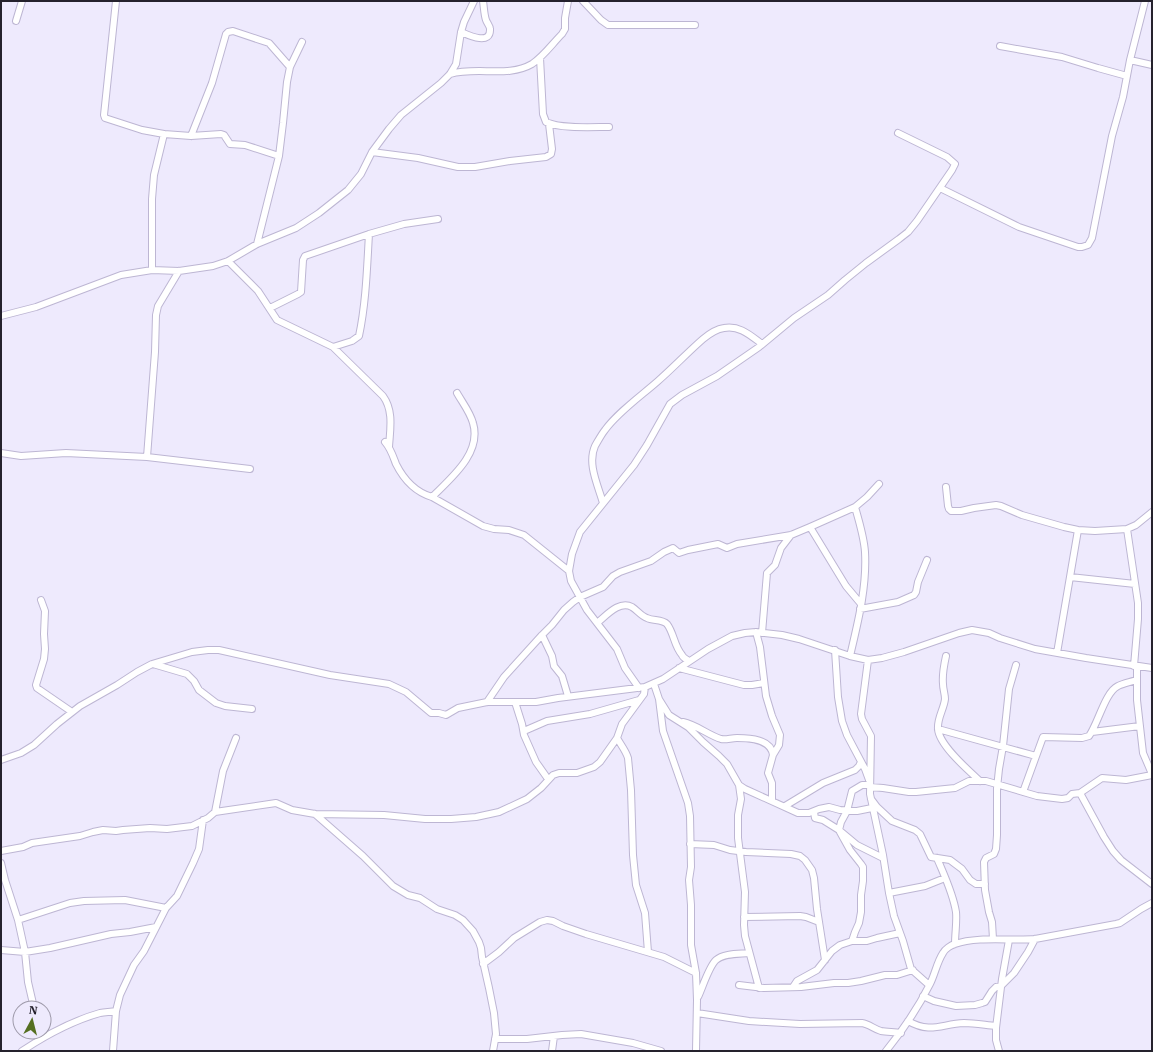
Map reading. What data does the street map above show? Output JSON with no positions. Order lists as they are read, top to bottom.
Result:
{
  "north": "top"
}
